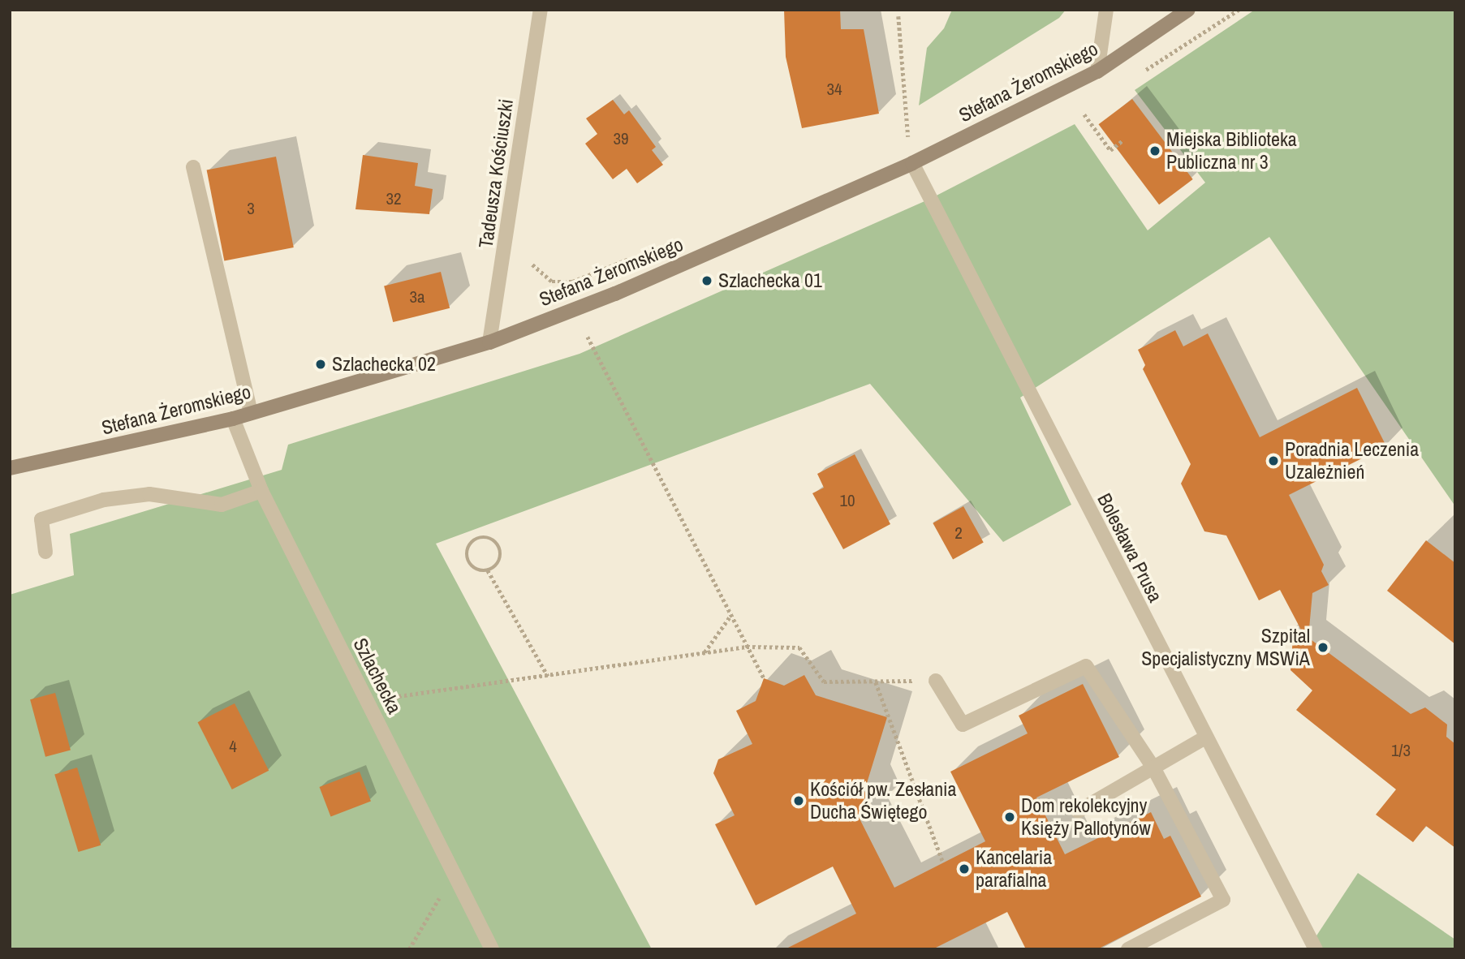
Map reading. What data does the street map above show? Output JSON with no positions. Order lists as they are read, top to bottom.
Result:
{
  "streets": {
    "main road": ["Stefana Żeromskiego"],
    "street": ["Tadeusza Kościuszki", "Bolesława Prusa", "Szlachecka"]
  },
  "crossings": [
    ["Stefana Żeromskiego", "Tadeusza Kościuszki"],
    ["Stefana Żeromskiego", "Bolesława Prusa"],
    ["Stefana Żeromskiego", "Szlachecka"]
  ],
  "places": [
    "Miejska Biblioteka Publiczna nr 3",
    "Szlachecka 01",
    "Szlachecka 02",
    "Poradnia Leczenia Uzależnień",
    "Szpital Specjalistyczny MSWiA",
    "Kościół pw. Zesłania Ducha Świętego",
    "Dom rekolekcyjny Księży Pallotynów",
    "Kancelaria parafialna"
  ],
  "house_numbers": [
    "34",
    "39",
    "32",
    "3",
    "3a",
    "10",
    "2",
    "4",
    "1/3"
  ]
}
